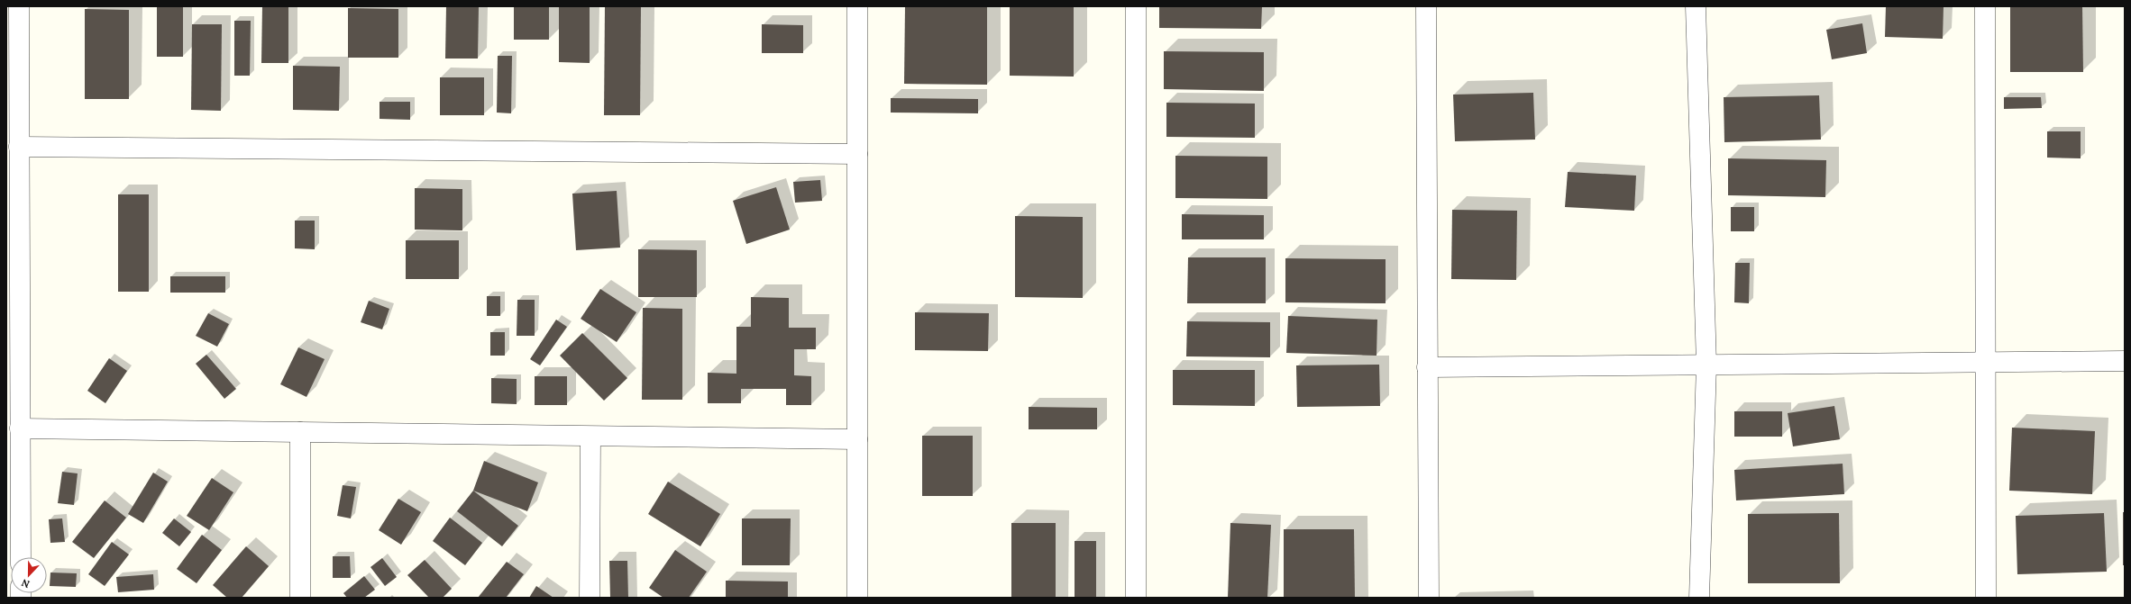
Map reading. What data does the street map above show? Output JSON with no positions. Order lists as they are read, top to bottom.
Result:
{
  "north": "bottom"
}
